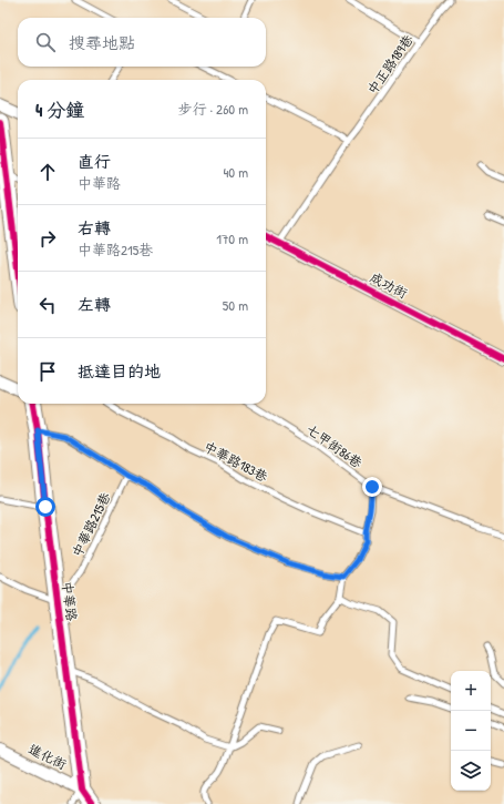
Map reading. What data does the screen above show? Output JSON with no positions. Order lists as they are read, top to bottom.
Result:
{
  "streets": {
    "street": ["成功街", "中華路", "進化街"],
    "lane": [
      "中正路189巷",
      "七甲街86巷",
      "中華路183巷",
      "中華路215巷"
    ]
  },
  "crossings": [
    ["中正路189巷", "成功街"],
    ["中華路215巷", "中華路"],
    ["中華路", "進化街"]
  ],
  "page": {
    "search": "搜尋地點",
    "heading": ["4 分鐘", "步行 · 260 m"],
    "list": [
      ["直行", "中華路", "40 m"],
      ["右轉", "中華路215巷", "170 m"],
      ["左轉", "50 m"],
      "抵達目的地"
    ],
    "map_buttons": ["+", "−"]
  }
}
